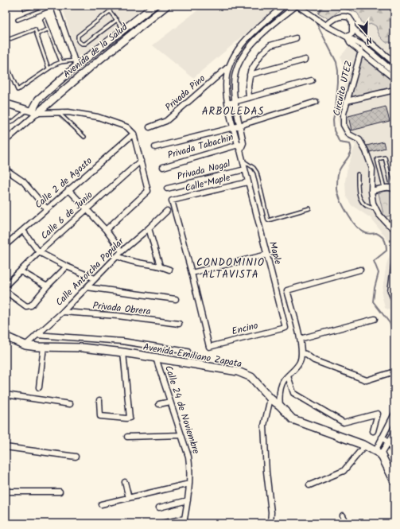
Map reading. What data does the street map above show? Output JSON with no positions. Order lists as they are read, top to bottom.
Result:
{
  "streets": {
    "main road": ["Avenida Emiliano Zapata"],
    "street": [
      "Avenida de la Salud",
      "Circuito UTEZ",
      "Privada Pino",
      "Privada Tabachin",
      "Privada Nogal",
      "Calle 2 de Agosto",
      "Calle Maple",
      "Calle 6 de Junio",
      "Maple",
      "Calle Antorcha Popular",
      "Privada Obrera",
      "Encino",
      "Calle 24 de Noviembre"
    ]
  },
  "crossings": [
    ["Privada Pino", "Maple"],
    ["Privada Tabachin", "Maple"],
    ["Privada Nogal", "Maple"],
    ["Calle Maple", "Maple"],
    ["Calle Maple", "Encino"],
    ["Maple", "Encino"],
    ["Calle Antorcha Popular", "Privada Obrera"],
    ["Calle Antorcha Popular", "Avenida Emiliano Zapata"],
    ["Avenida Emiliano Zapata", "Calle 24 de Noviembre"]
  ],
  "districts": ["ARBOLEDAS", "CONDOMINIO ALTAVISTA"],
  "north": "bottom"
}
